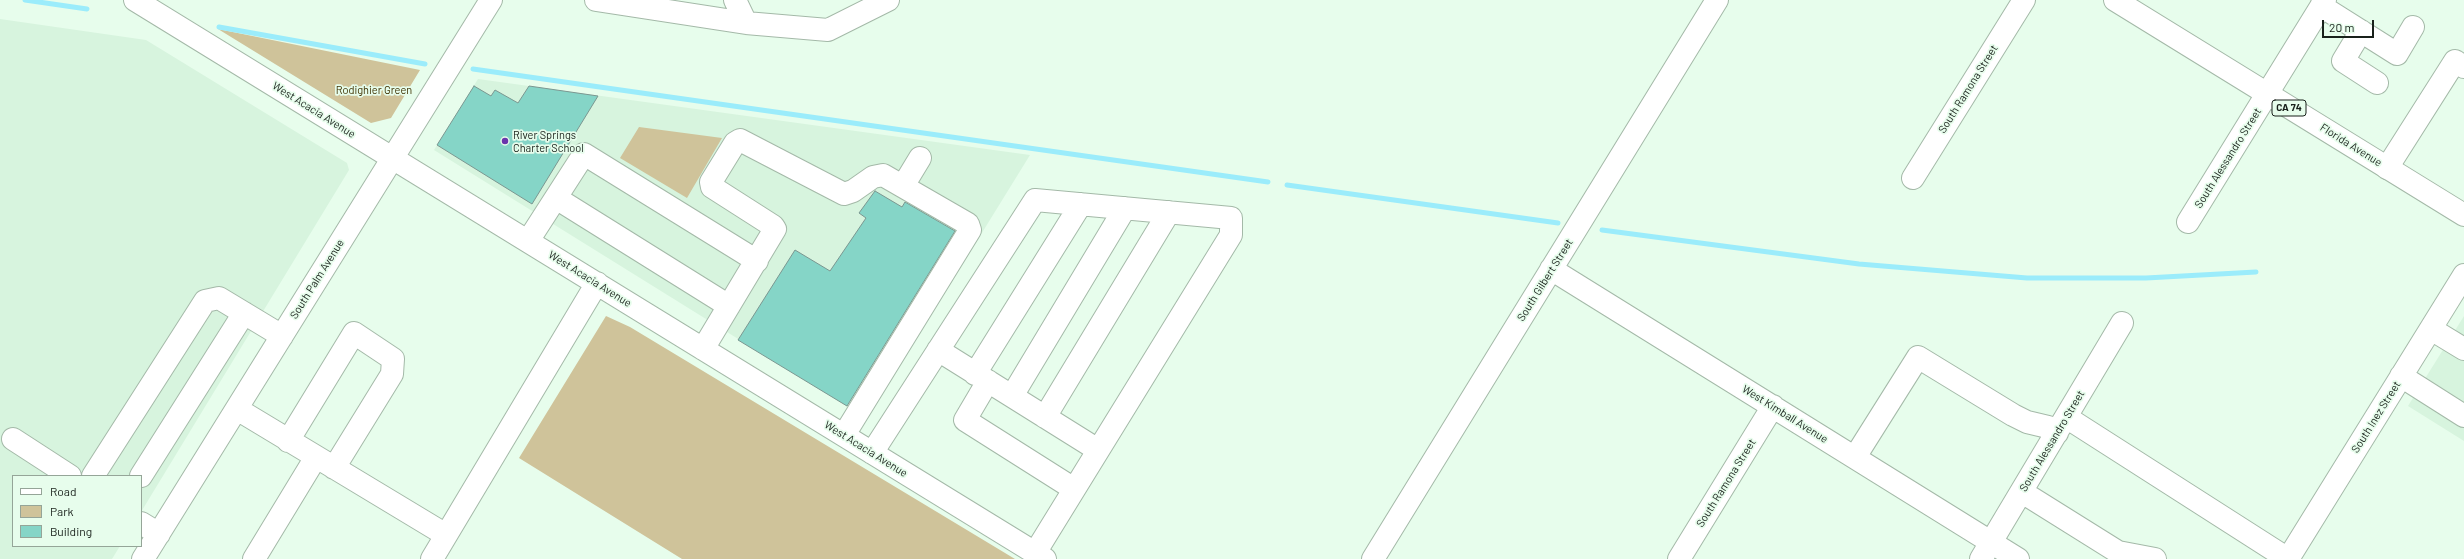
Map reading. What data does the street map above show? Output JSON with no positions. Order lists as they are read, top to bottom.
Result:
{
  "streets": {
    "street": [
      "South Ramona Street",
      "CA 74",
      "West Acacia Avenue",
      "Florida Avenue",
      "South Alessandro Street",
      "South Palm Avenue",
      "South Gilbert Street",
      "West Kimball Avenue",
      "South Inez Street"
    ]
  },
  "crossings": [
    ["South Ramona Street", "West Kimball Avenue"],
    ["West Acacia Avenue", "South Palm Avenue"],
    ["Florida Avenue", "South Alessandro Street"],
    ["South Alessandro Street", "West Kimball Avenue"],
    ["South Gilbert Street", "West Kimball Avenue"]
  ],
  "parks": ["Rodighier Green"],
  "places": ["River Springs Charter School"],
  "legend": ["Road", "Park", "Building"],
  "scale_bar": "20 m"
}
